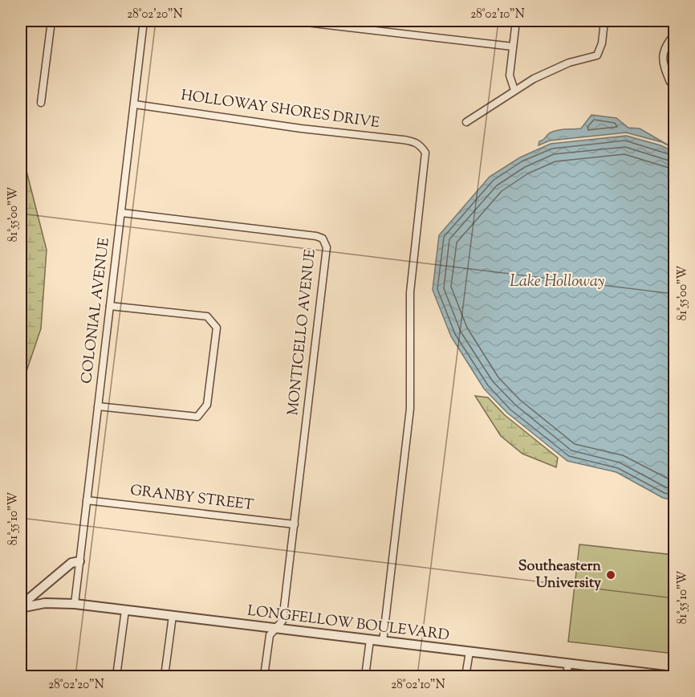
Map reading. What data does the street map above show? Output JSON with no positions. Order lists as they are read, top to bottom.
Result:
{
  "streets": {
    "street": [
      "HOLLOWAY SHORES DRIVE",
      "COLONIAL AVENUE",
      "MONTICELLO AVENUE",
      "GRANBY STREET",
      "LONGFELLOW BOULEVARD"
    ]
  },
  "crossings": [
    ["HOLLOWAY SHORES DRIVE", "COLONIAL AVENUE"],
    ["HOLLOWAY SHORES DRIVE", "LONGFELLOW BOULEVARD"],
    ["COLONIAL AVENUE", "MONTICELLO AVENUE"],
    ["COLONIAL AVENUE", "GRANBY STREET"],
    ["COLONIAL AVENUE", "LONGFELLOW BOULEVARD"],
    ["MONTICELLO AVENUE", "GRANBY STREET"],
    ["MONTICELLO AVENUE", "LONGFELLOW BOULEVARD"]
  ],
  "water": ["Lake Holloway"],
  "places": ["Southeastern University"],
  "coordinates": [
    "28°02'20\"N",
    "28°02'10\"N",
    "81°55'00\"W",
    "81°55'10\"W"
  ]
}
